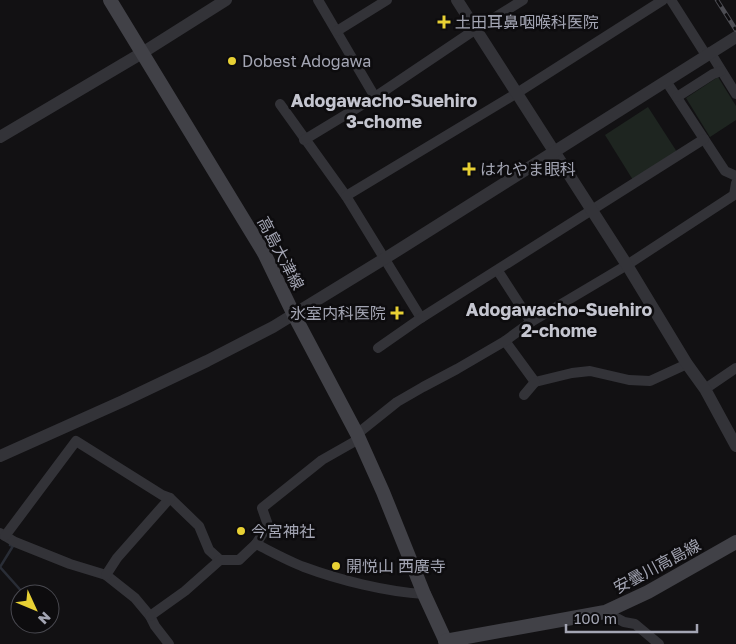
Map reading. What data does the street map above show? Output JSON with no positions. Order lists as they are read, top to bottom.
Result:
{
  "streets": {
    "main road": ["高島大津線", "安曇川高島線"]
  },
  "crossings": [
    ["高島大津線", "安曇川高島線"]
  ],
  "districts": ["Adogawacho-Suehiro 3-chome", "Adogawacho-Suehiro 2-chome"],
  "places": {
    "health": ["土田耳鼻咽喉科医院", "はれやま眼科", "氷室内科医院"],
    "other": ["Dobest Adogawa", "今宮神社", "開悦山 西廣寺"]
  },
  "scale_bar": "100 m",
  "north": "bottom right"
}
